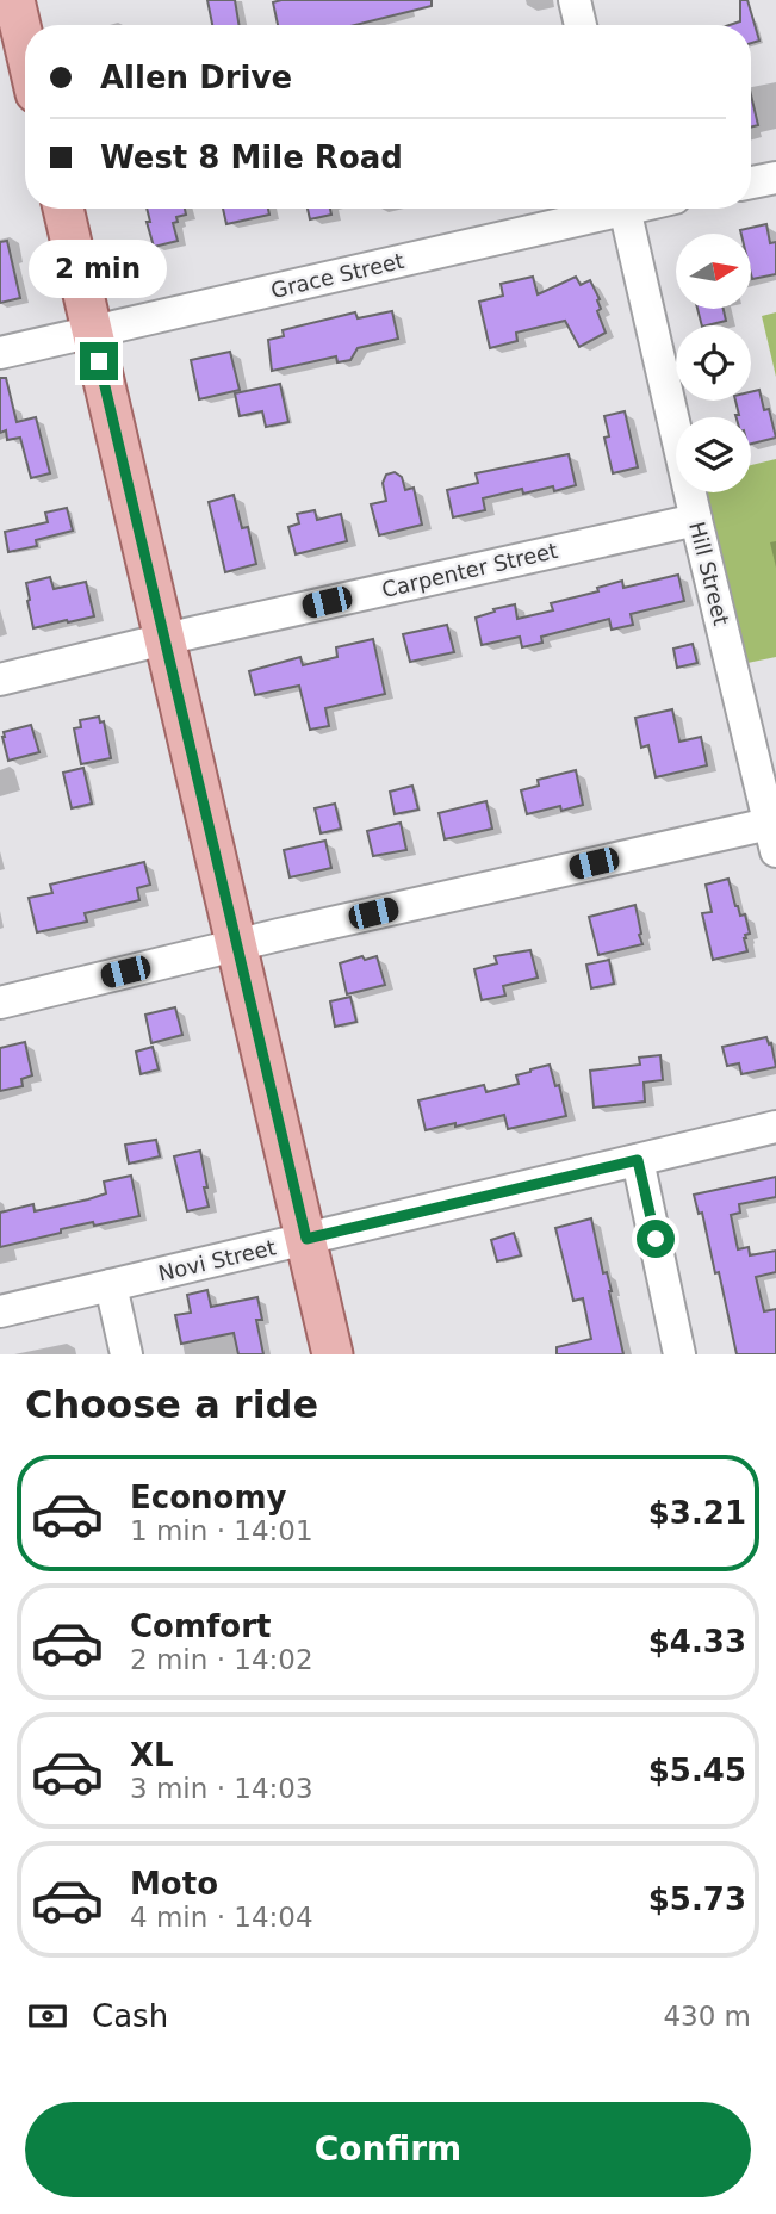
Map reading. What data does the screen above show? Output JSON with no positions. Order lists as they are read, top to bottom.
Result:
{
  "streets": {
    "street": [
      "Grace Street",
      "Carpenter Street",
      "Hill Street",
      "Novi Street"
    ]
  },
  "crossings": [
    ["Carpenter Street", "Hill Street"]
  ],
  "north": "right",
  "page": {
    "banner": ["Allen Drive", "West 8 Mile Road"],
    "bubble": "2 min",
    "heading": "Choose a ride",
    "list": [
      {
        "name": "Economy",
        "note": "1 min · 14:01",
        "value": "$3.21"
      },
      {
        "name": "Comfort",
        "note": "2 min · 14:02",
        "value": "$4.33"
      },
      {
        "name": "XL",
        "note": "3 min · 14:03",
        "value": "$5.45"
      },
      {
        "name": "Moto",
        "note": "4 min · 14:04",
        "value": "$5.73"
      }
    ],
    "pay": ["Cash", "430 m"],
    "buttons": "Confirm"
  }
}
